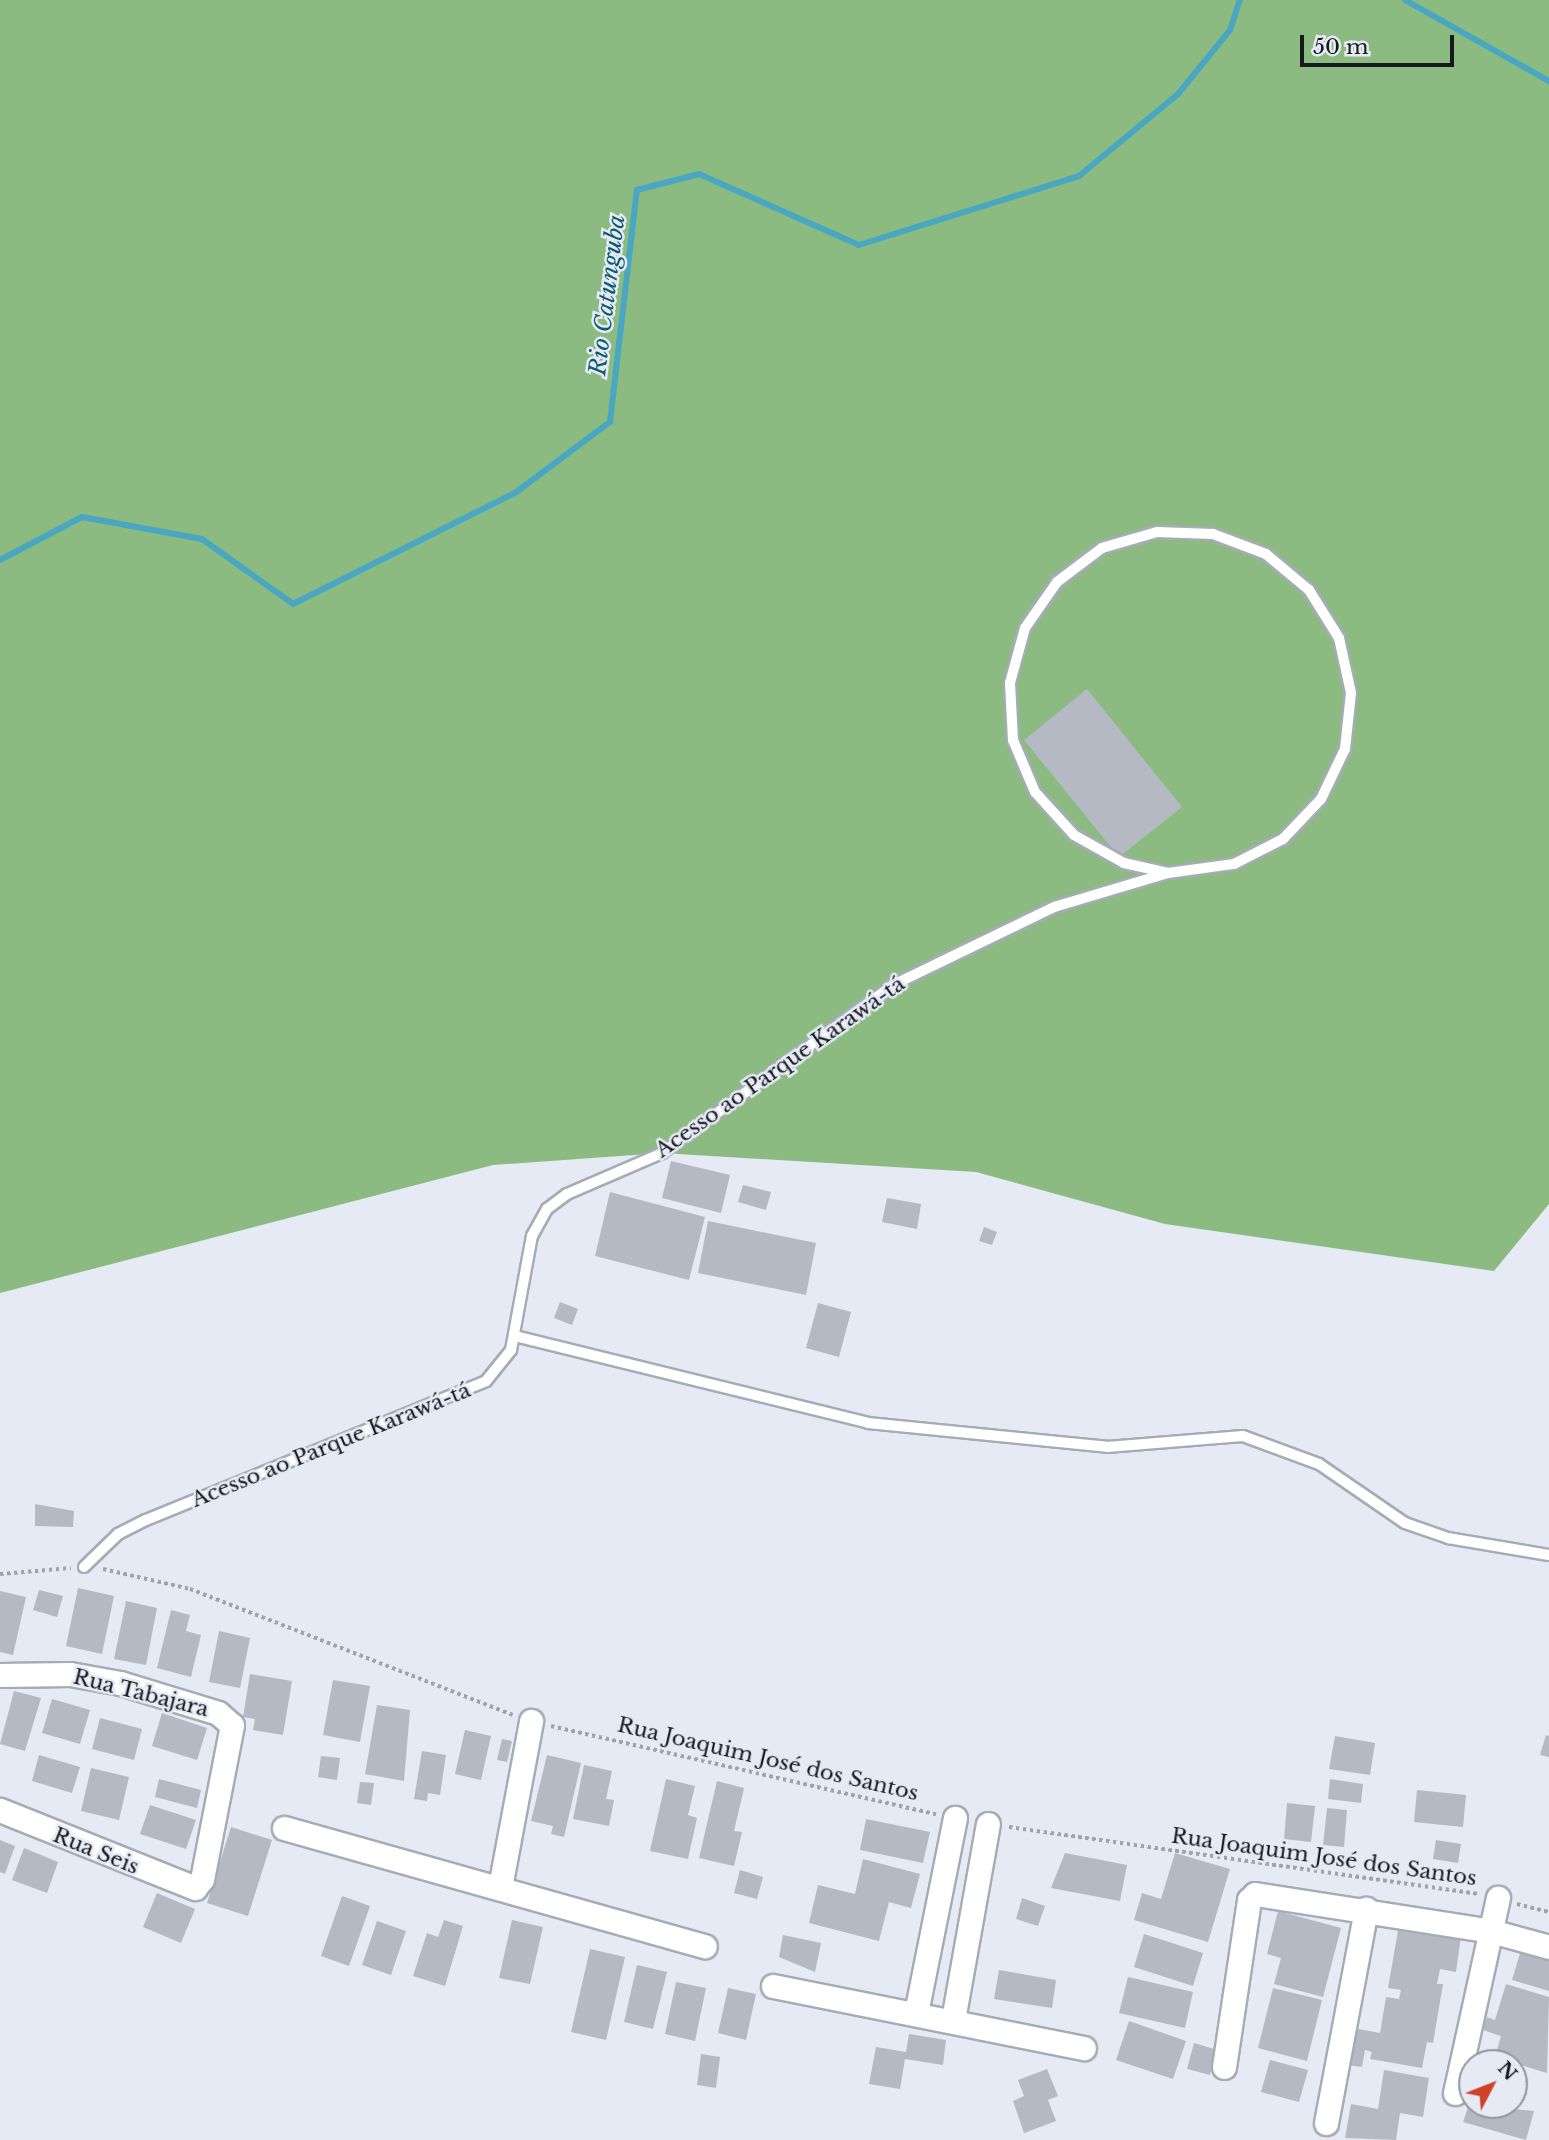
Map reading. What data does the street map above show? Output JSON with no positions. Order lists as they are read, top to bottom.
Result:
{
  "streets": {
    "street": ["Rua Tabajara", "Rua Seis"],
    "lane": ["Acesso ao Parque Karawá-tá"],
    "path": ["Rua Joaquim José dos Santos"]
  },
  "crossings": [
    ["Acesso ao Parque Karawá-tá", "Rua Joaquim José dos Santos"],
    ["Rua Tabajara", "Rua Seis"]
  ],
  "water": ["Rio Catunguba"],
  "scale_bar": "50 m",
  "north": "top right"
}
